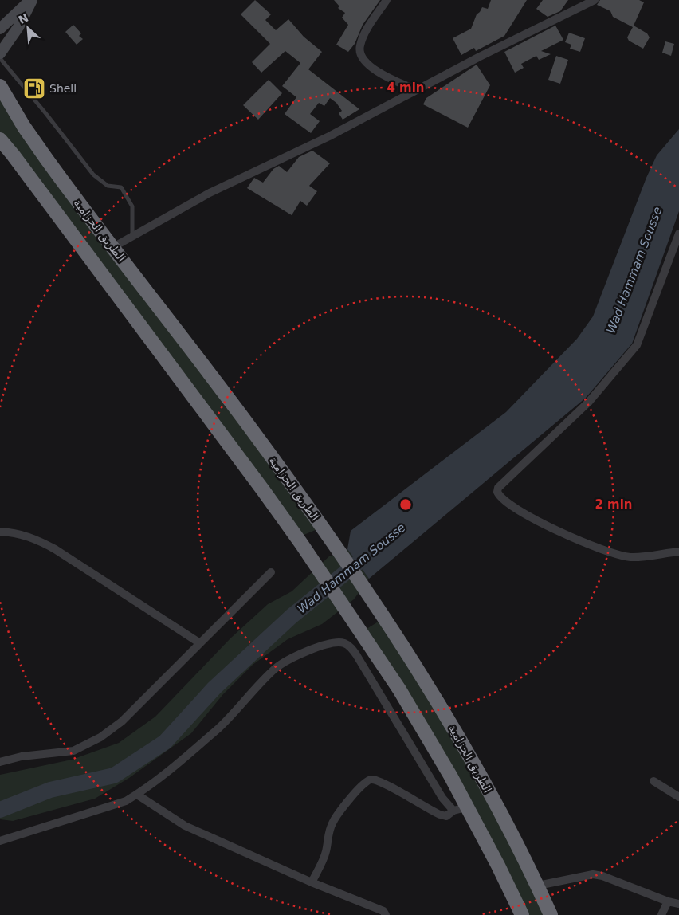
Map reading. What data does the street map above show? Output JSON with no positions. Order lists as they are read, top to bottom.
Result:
{
  "streets": {
    "highway": ["الطريق الحزامية"]
  },
  "water": ["Wad Hammam Sousse"],
  "places": {
    "fuel station": ["Shell"]
  },
  "north": "top left",
  "rings": ["4 min", "2 min"]
}
